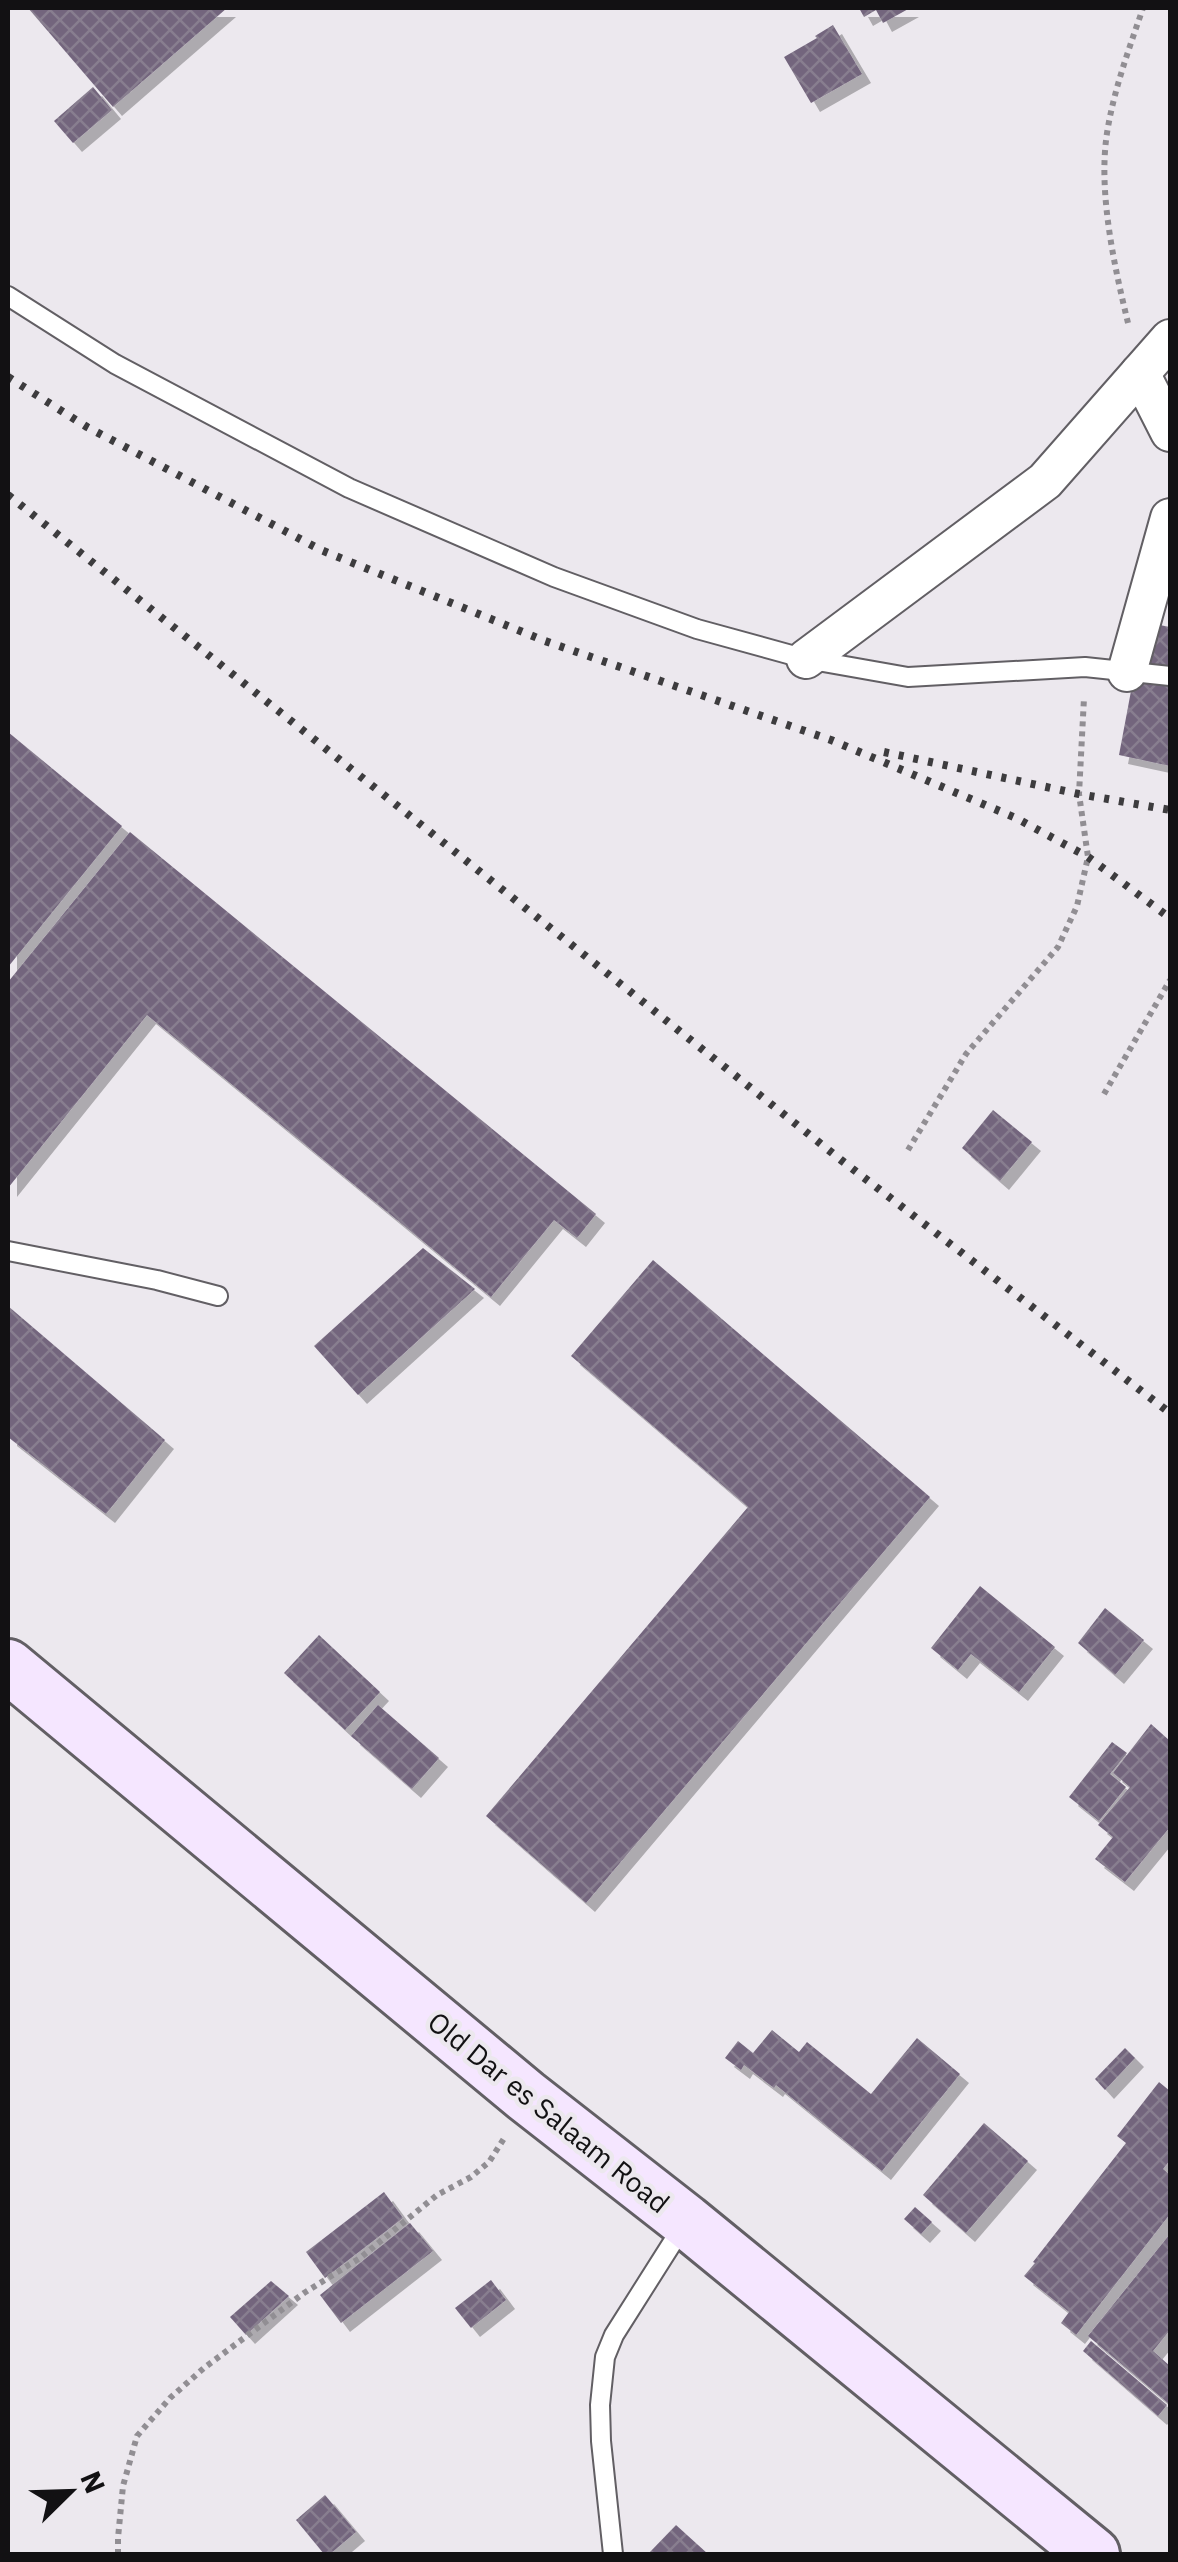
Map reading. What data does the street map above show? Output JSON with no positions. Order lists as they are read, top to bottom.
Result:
{
  "streets": {
    "main road": ["Old Dar es Salaam Road"]
  },
  "north": "top right"
}
